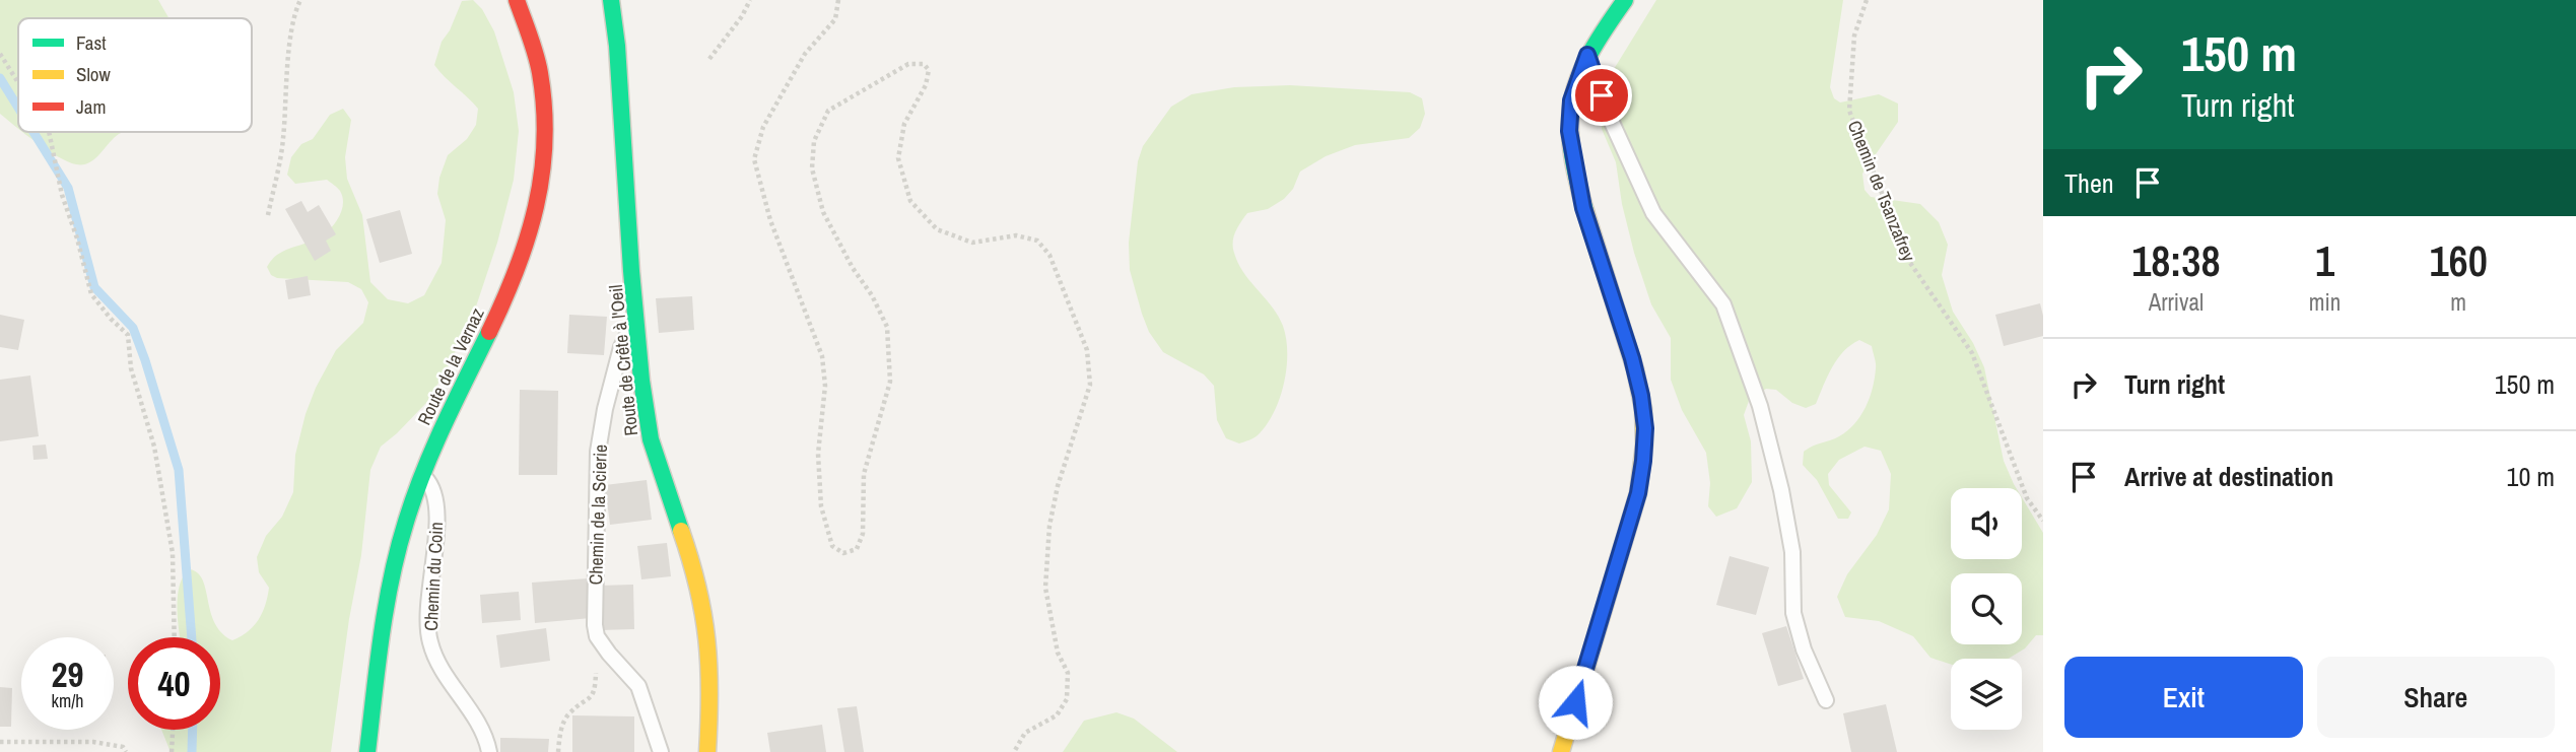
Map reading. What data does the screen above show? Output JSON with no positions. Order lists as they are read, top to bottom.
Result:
{
  "streets": {
    "street": ["Route de Crête à l'Oeil", "Route de la Vernaz"],
    "lane": ["Chemin de la Scierie", "Chemin du Coin"],
    "path": ["Chemin de Tsanzafrey"]
  },
  "crossings": [
    ["Route de Crête à l'Oeil", "Chemin de la Scierie"],
    ["Route de la Vernaz", "Chemin du Coin"]
  ],
  "legend": ["Fast", "Slow", "Jam"],
  "page": {
    "turn": ["150 m", "Turn right"],
    "then": "Then",
    "eta": [
      "18:38",
      "Arrival",
      "1",
      "min",
      "160",
      "m"
    ],
    "list": [
      {
        "name": "Turn right",
        "value": "150 m"
      },
      {
        "name": "Arrive at destination",
        "value": "10 m"
      }
    ],
    "speed": "29 km/h",
    "limit": "40",
    "buttons": ["Exit", "Share"]
  }
}
